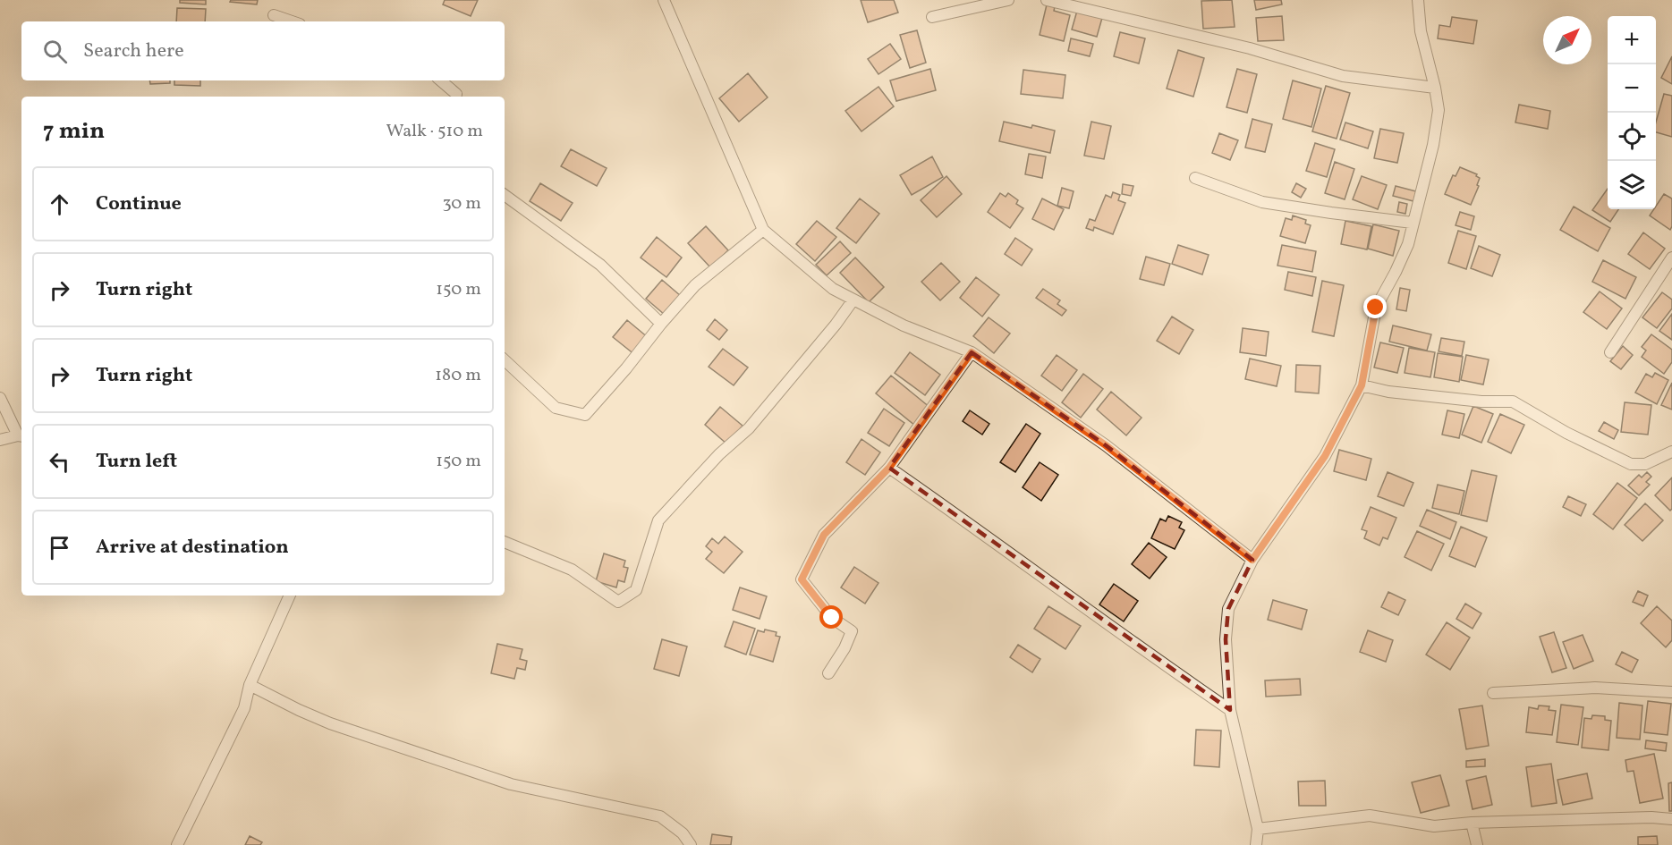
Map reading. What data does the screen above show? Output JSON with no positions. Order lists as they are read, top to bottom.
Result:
{
  "north": "top right",
  "page": {
    "map_buttons": ["+", "−"],
    "search": "Search here",
    "heading": ["7 min", "Walk · 510 m"],
    "list": [
      ["Continue", "30 m"],
      ["Turn right", "150 m"],
      ["Turn right", "180 m"],
      ["Turn left", "150 m"],
      "Arrive at destination"
    ]
  }
}
